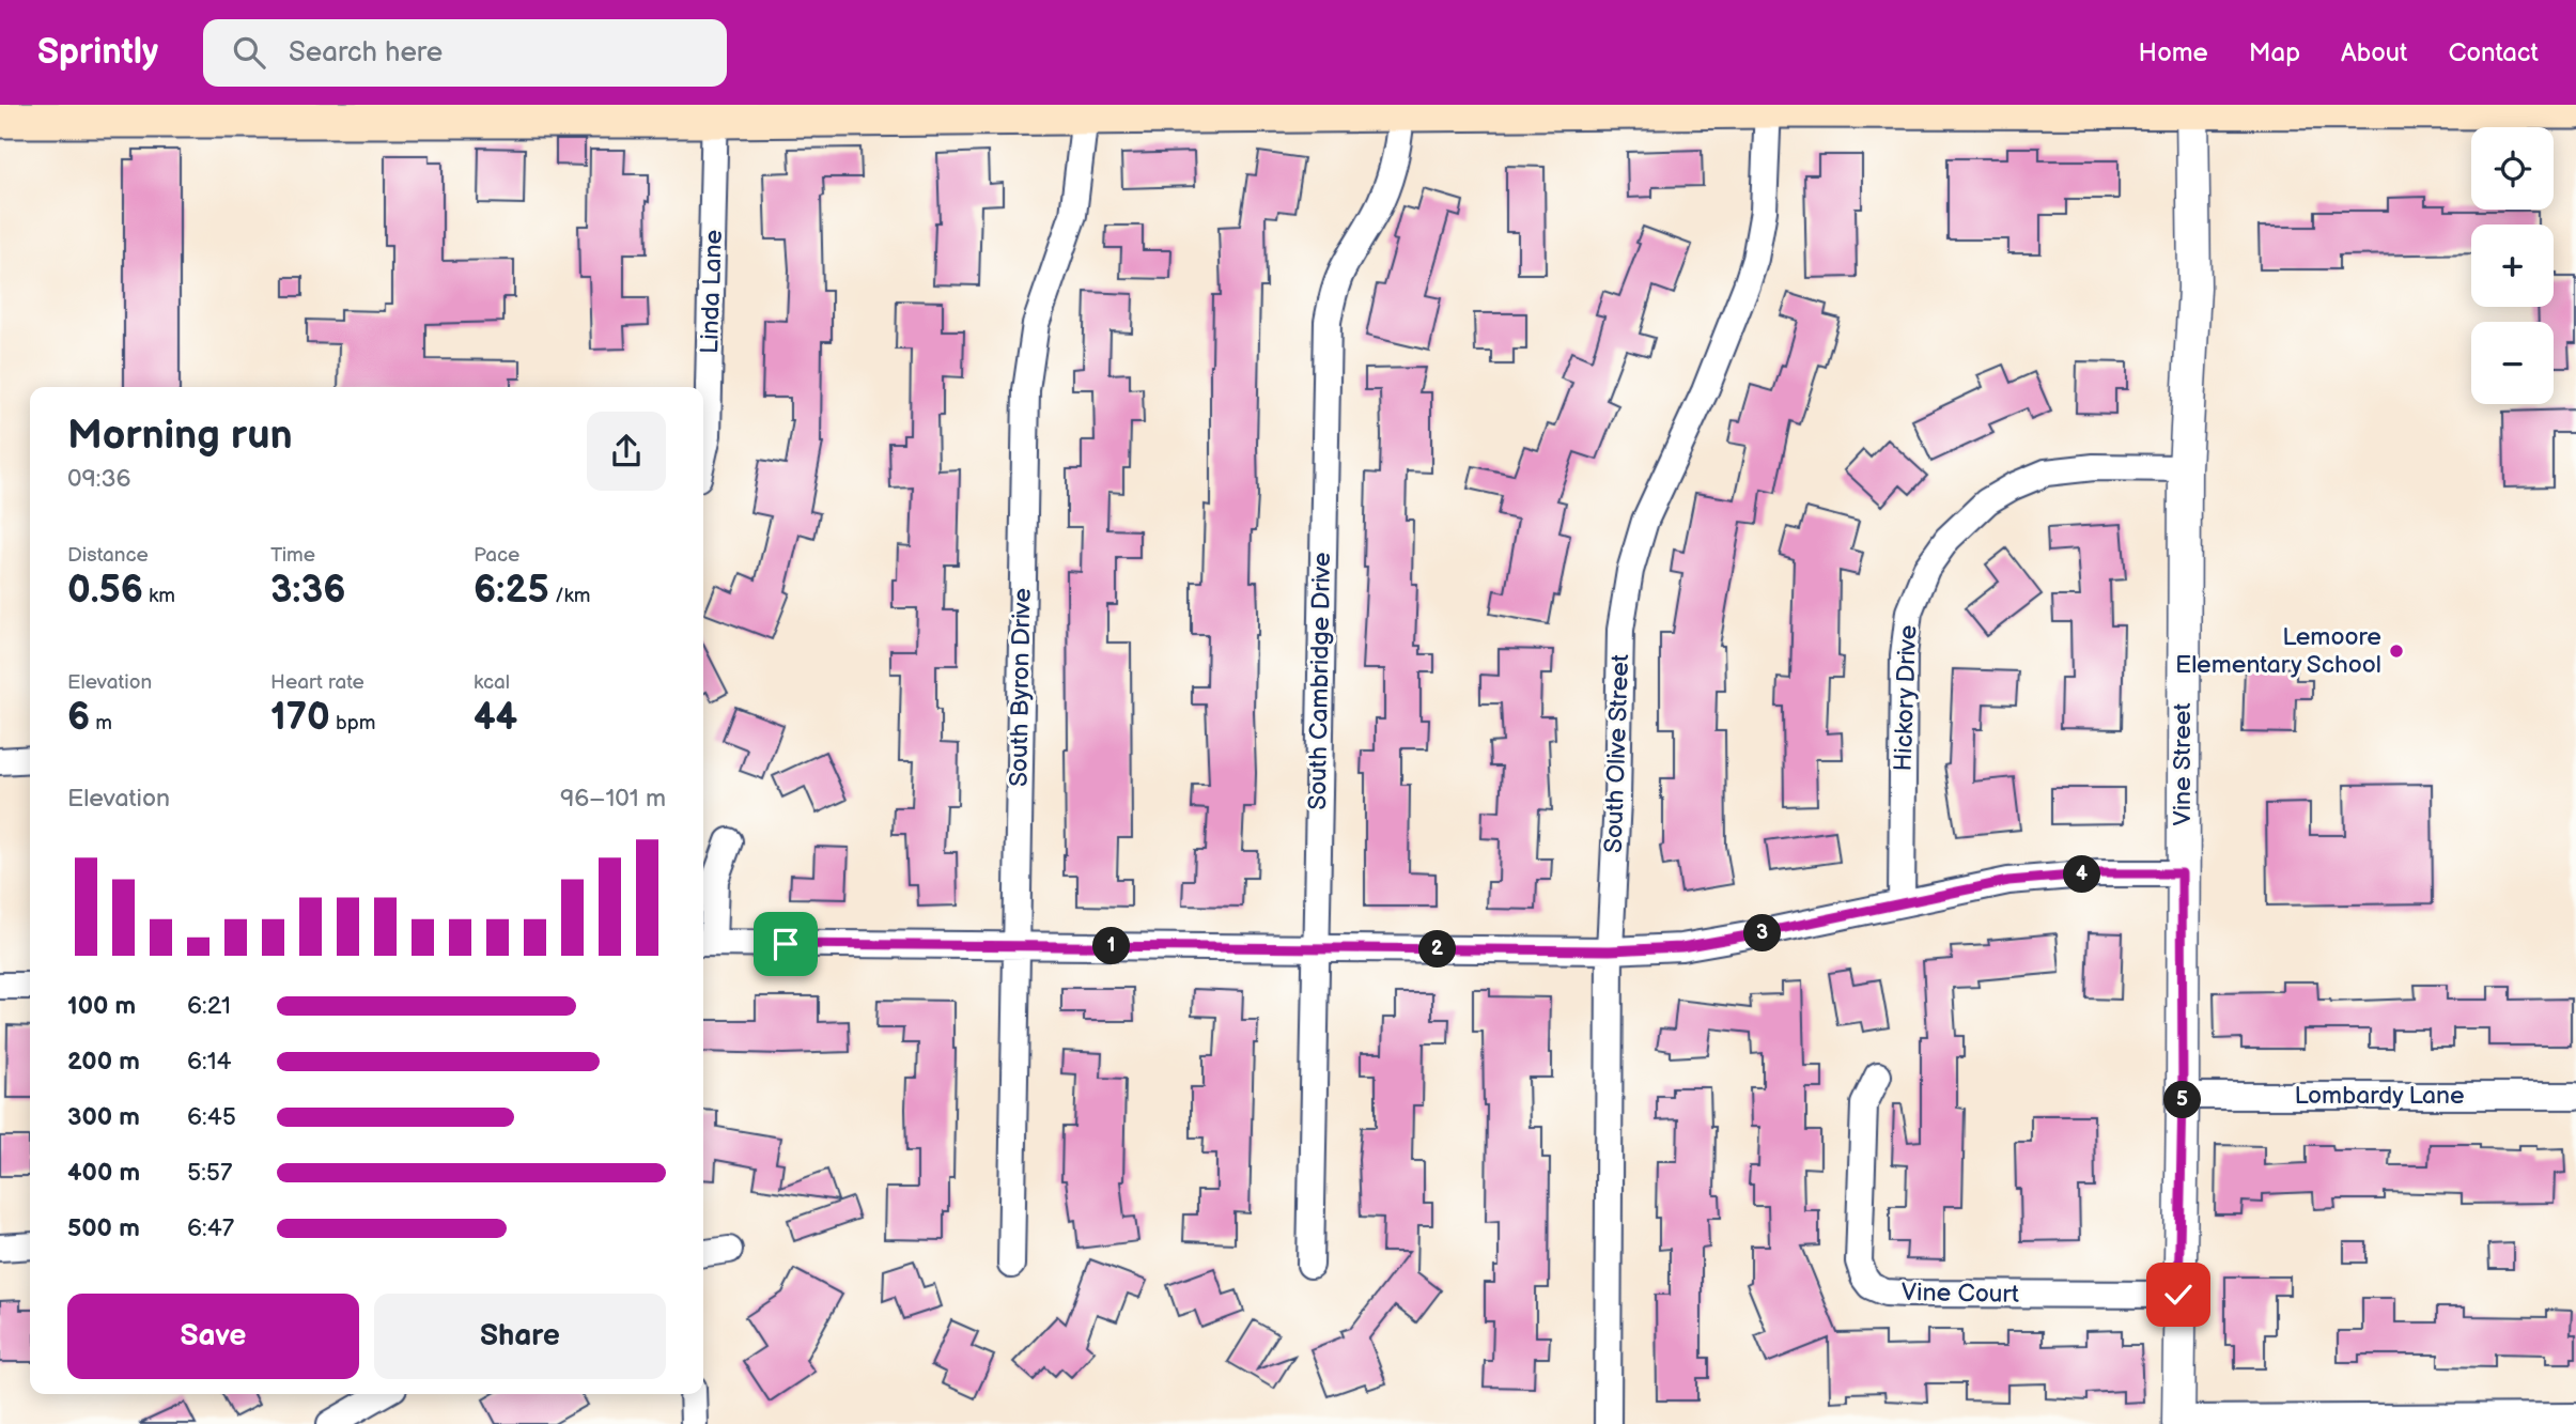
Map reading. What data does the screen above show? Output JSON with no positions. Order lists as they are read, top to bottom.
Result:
{
  "streets": {
    "street": [
      "Linda Lane",
      "South Cambridge Drive",
      "South Byron Drive",
      "Hickory Drive",
      "South Olive Street",
      "Vine Street",
      "Lombardy Lane",
      "Vine Court"
    ]
  },
  "crossings": [
    ["Hickory Drive", "Vine Street"],
    ["Vine Street", "Lombardy Lane"],
    ["Vine Street", "Vine Court"]
  ],
  "places": ["Lemoore Elementary School"],
  "page": {
    "header": "Sprintly",
    "search": "Search here",
    "nav": [
      "Home",
      "Map",
      "About",
      "Contact"
    ],
    "map_buttons": ["+", "−"],
    "heading": ["Morning run", "09:36"],
    "stats": [
      ["Distance", "0.56 km"],
      ["Time", "3:36"],
      ["Pace", "6:25 /km"],
      ["Elevation", "6 m"],
      ["Heart rate", "170 bpm"],
      ["kcal", "44"]
    ],
    "chart": ["Elevation", "96–101 m"],
    "pins": [
      "4",
      "3",
      "1",
      "2",
      "5"
    ],
    "list": [
      {
        "name": "100 m",
        "note": "6:21"
      },
      {
        "name": "200 m",
        "note": "6:14"
      },
      {
        "name": "300 m",
        "note": "6:45"
      },
      {
        "name": "400 m",
        "note": "5:57"
      },
      {
        "name": "500 m",
        "note": "6:47"
      }
    ],
    "buttons": ["Save", "Share"]
  }
}
